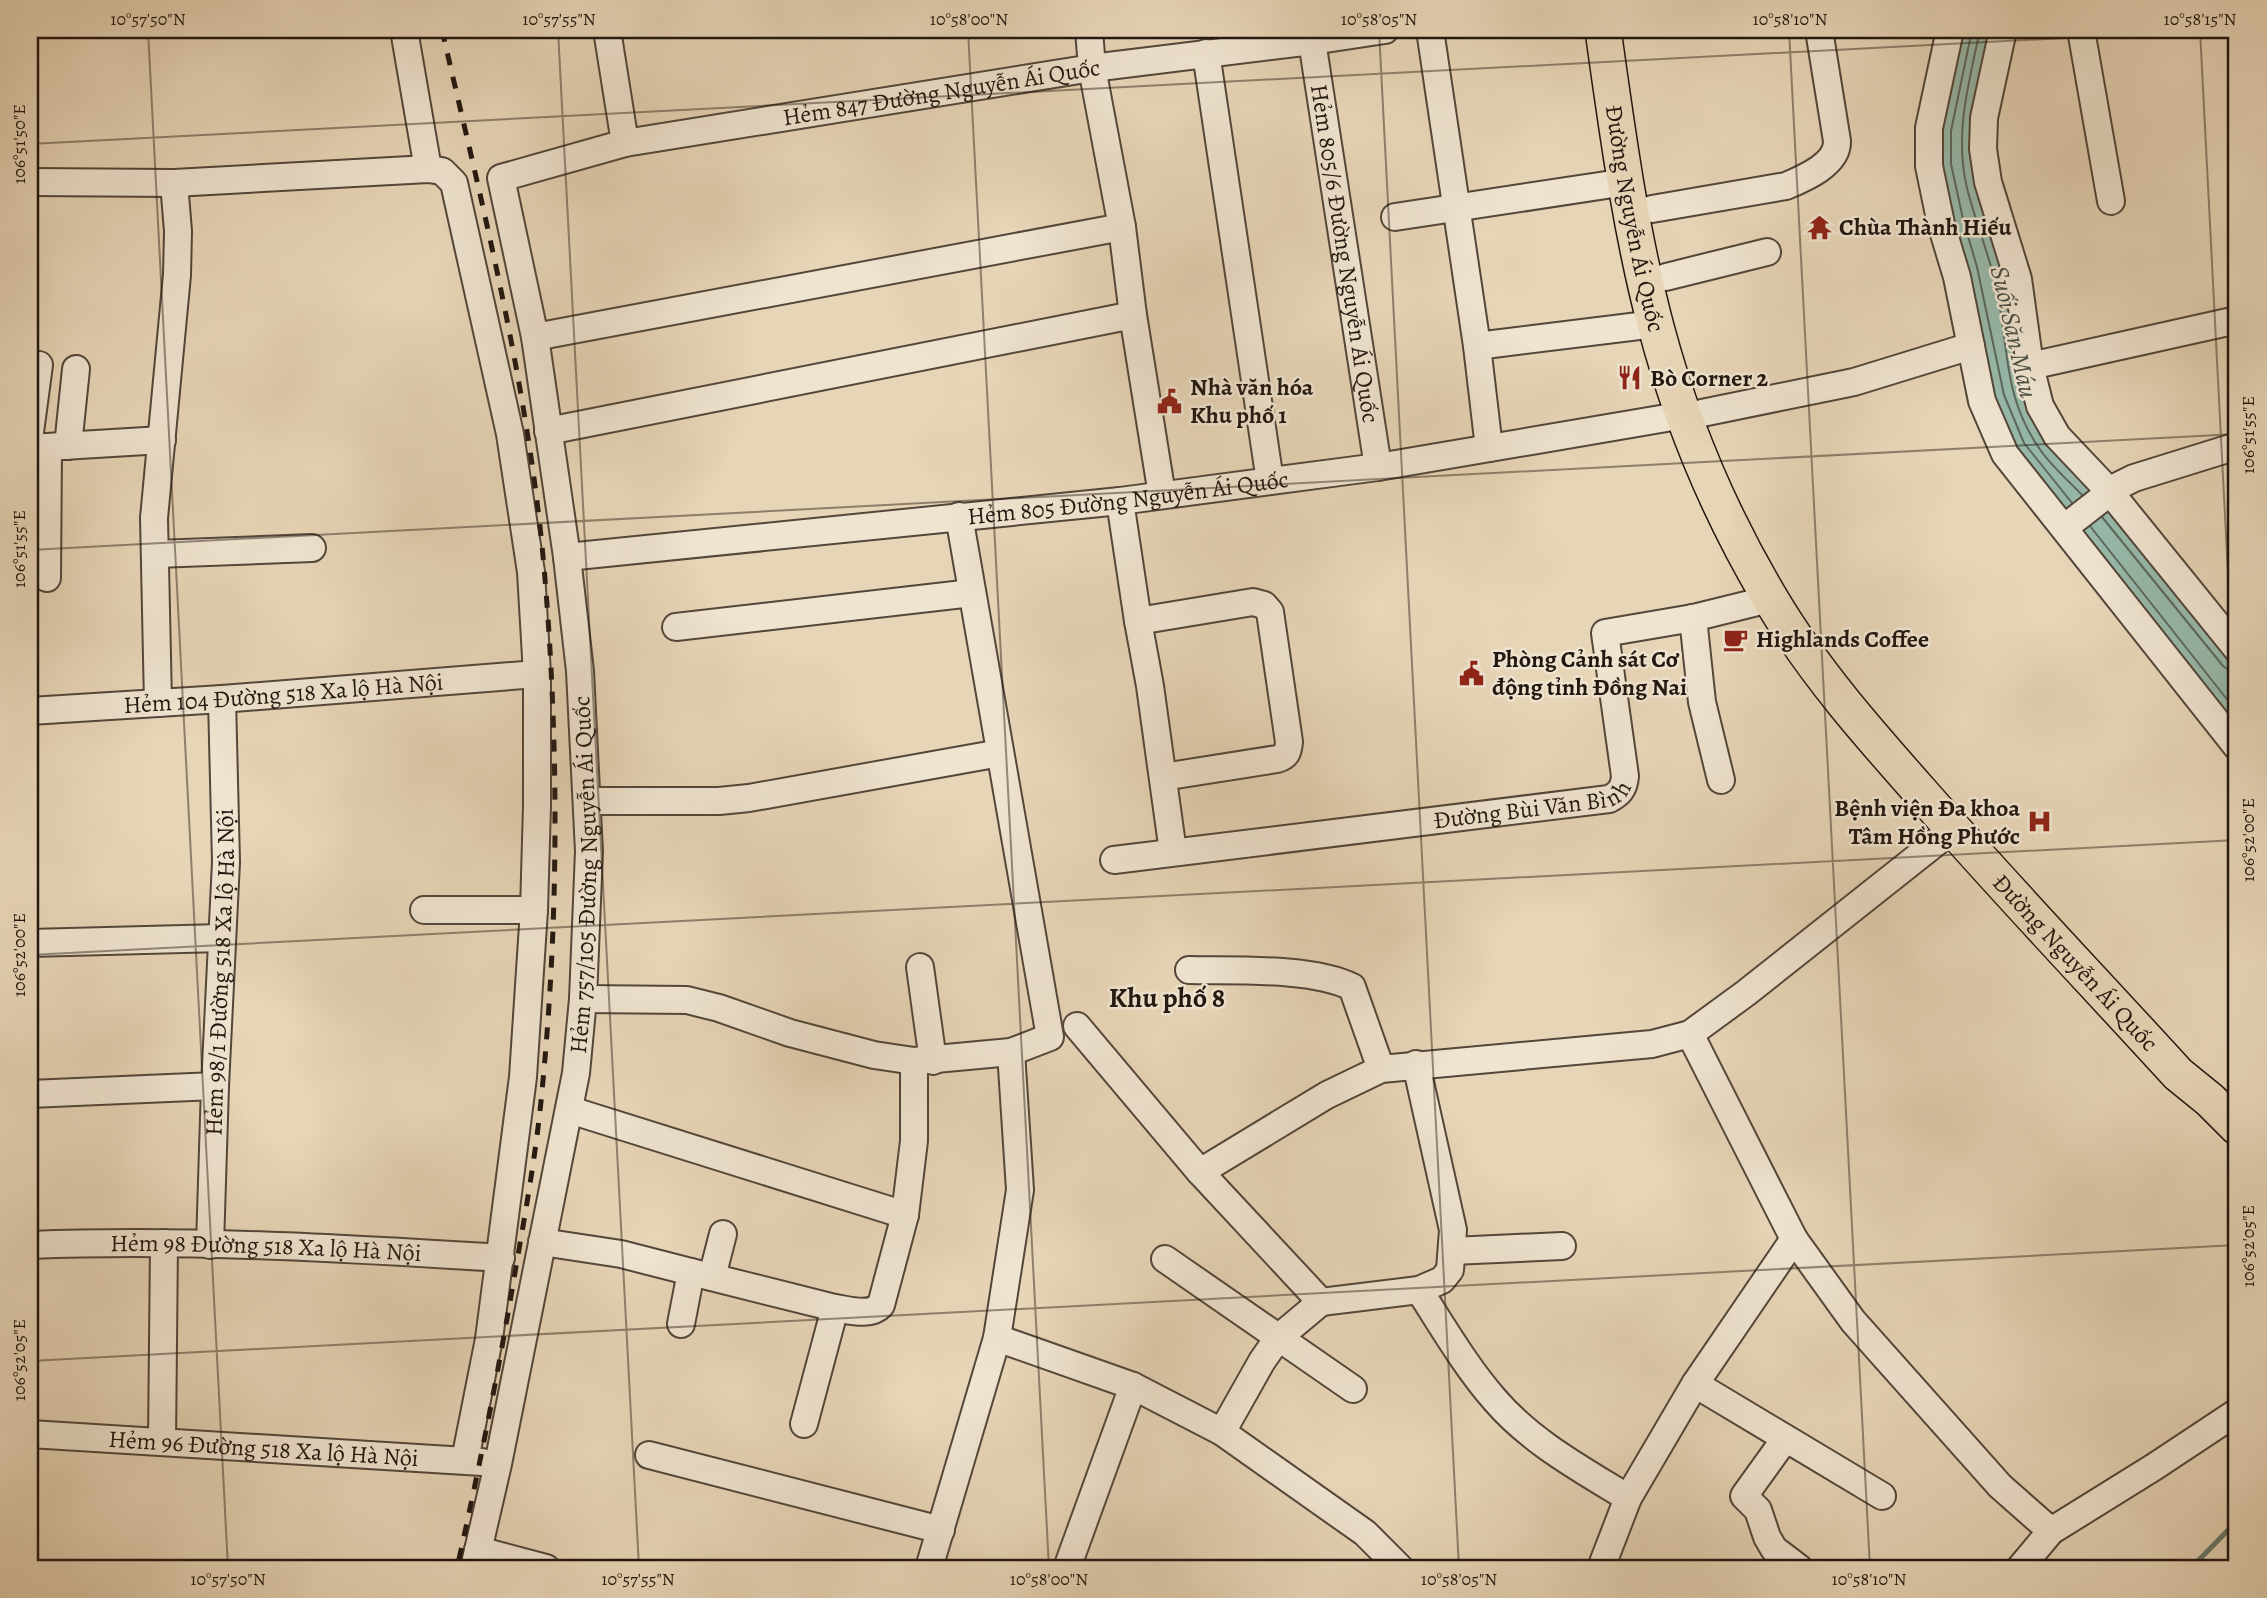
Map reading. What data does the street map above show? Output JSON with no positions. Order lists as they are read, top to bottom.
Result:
{
  "streets": {
    "main road": ["Đường Nguyễn Ái Quốc"],
    "street": [
      "Hẻm 847 Đường Nguyễn Ái Quốc",
      "Hẻm 805/6 Đường Nguyễn Ái Quốc",
      "Hẻm 805 Đường Nguyễn Ái Quốc",
      "Hẻm 104 Đường 518 Xa lộ Hà Nội",
      "Đường Bùi Văn Bình",
      "Hẻm 757/105 Đường Nguyễn Ái Quốc",
      "Hẻm 98/1 Đường 518 Xa lộ Hà Nội",
      "Hẻm 98 Đường 518 Xa lộ Hà Nội",
      "Hẻm 96 Đường 518 Xa lộ Hà Nội"
    ]
  },
  "crossings": [
    ["Hẻm 847 Đường Nguyễn Ái Quốc", "Hẻm 805/6 Đường Nguyễn Ái Quốc"],
    ["Hẻm 847 Đường Nguyễn Ái Quốc", "Hẻm 757/105 Đường Nguyễn Ái Quốc"],
    ["Đường Nguyễn Ái Quốc", "Hẻm 805 Đường Nguyễn Ái Quốc"],
    ["Đường Nguyễn Ái Quốc", "Đường Bùi Văn Bình"],
    ["Hẻm 805/6 Đường Nguyễn Ái Quốc", "Hẻm 805 Đường Nguyễn Ái Quốc"],
    ["Hẻm 805 Đường Nguyễn Ái Quốc", "Hẻm 757/105 Đường Nguyễn Ái Quốc"],
    ["Hẻm 104 Đường 518 Xa lộ Hà Nội", "Hẻm 98/1 Đường 518 Xa lộ Hà Nội"],
    ["Hẻm 757/105 Đường Nguyễn Ái Quốc", "Hẻm 96 Đường 518 Xa lộ Hà Nội"],
    ["Hẻm 98/1 Đường 518 Xa lộ Hà Nội", "Hẻm 98 Đường 518 Xa lộ Hà Nội"]
  ],
  "districts": ["Khu phố 8"],
  "water": ["Suối Săn Máu"],
  "places": {
    "temple": ["Chùa Thành Hiếu"],
    "restaurant": ["Bò Corner 2"],
    "public building": ["Nhà văn hóa Khu phố 1", "Phòng Cảnh sát Cơ động tỉnh Đồng Nai"],
    "cafe": ["Highlands Coffee"],
    "hospital": ["Bệnh viện Đa khoa Tâm Hồng Phước"]
  },
  "coordinates": [
    "10°57'50\"N",
    "10°57'55\"N",
    "10°58'00\"N",
    "10°58'05\"N",
    "10°58'10\"N",
    "10°58'15\"N",
    "106°51'50\"E",
    "106°51'55\"E",
    "106°52'00\"E",
    "106°52'05\"E"
  ]
}
